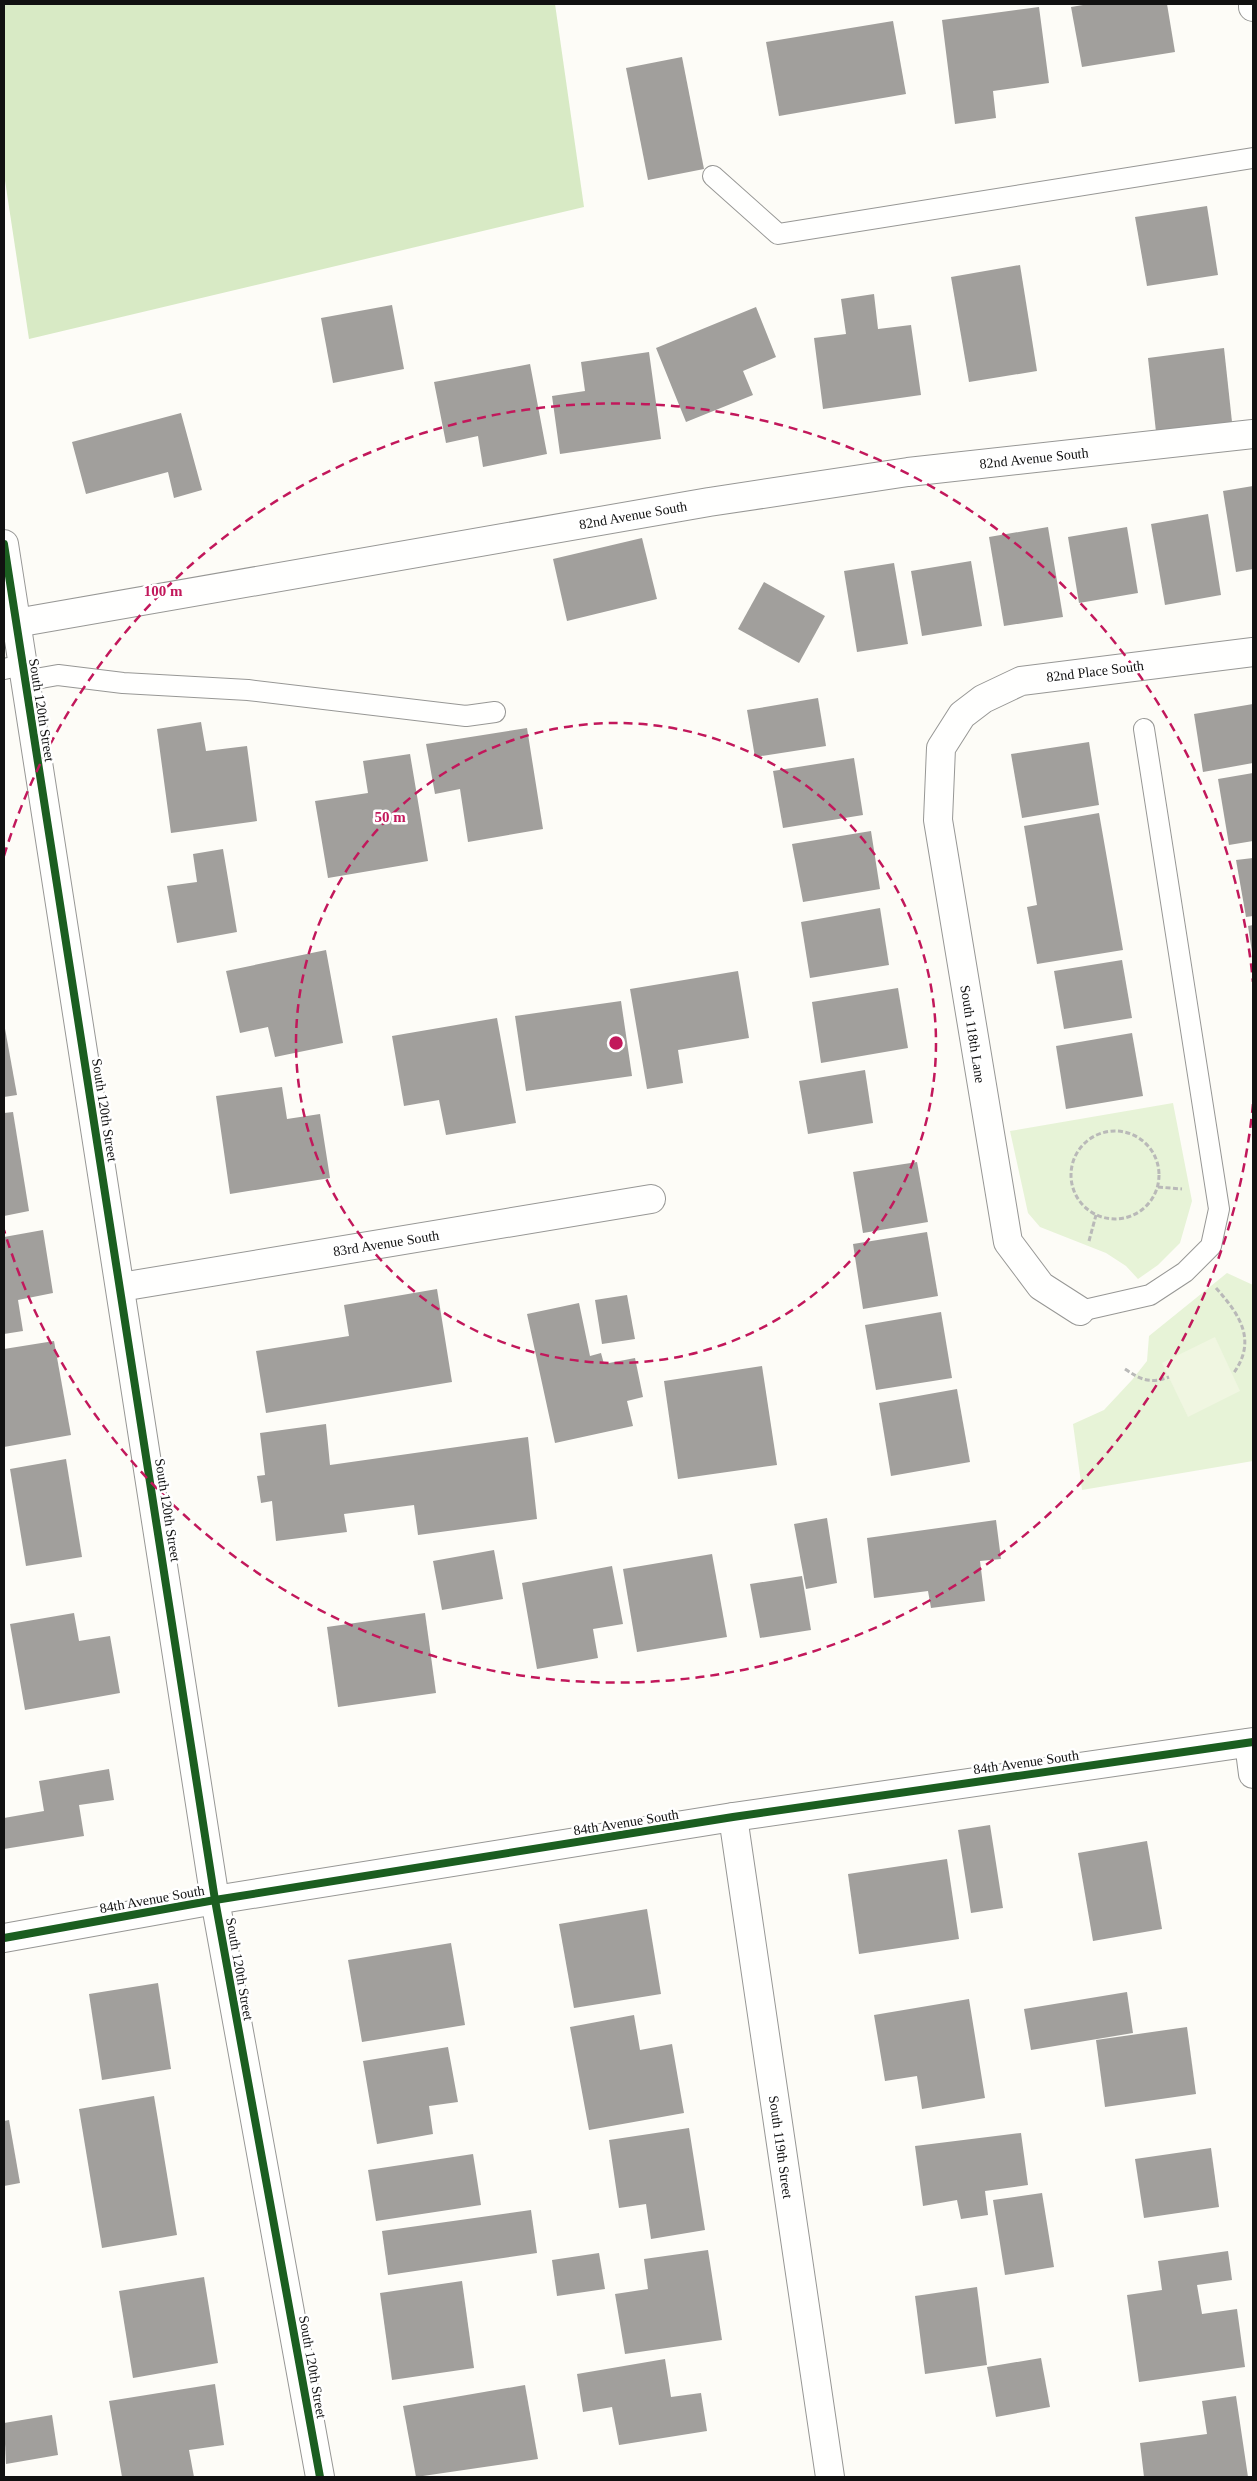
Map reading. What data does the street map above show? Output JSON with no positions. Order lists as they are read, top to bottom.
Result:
{
  "streets": {
    "street": [
      "82nd Avenue South",
      "82nd Place South",
      "South 120th Street",
      "South 118th Lane",
      "83rd Avenue South",
      "84th Avenue South",
      "South 119th Street"
    ]
  },
  "crossings": [
    ["82nd Avenue South", "South 120th Street"],
    ["82nd Place South", "South 118th Lane"],
    ["South 120th Street", "83rd Avenue South"],
    ["South 120th Street", "84th Avenue South"],
    ["84th Avenue South", "South 119th Street"]
  ],
  "rings": ["100 m", "50 m"]
}
